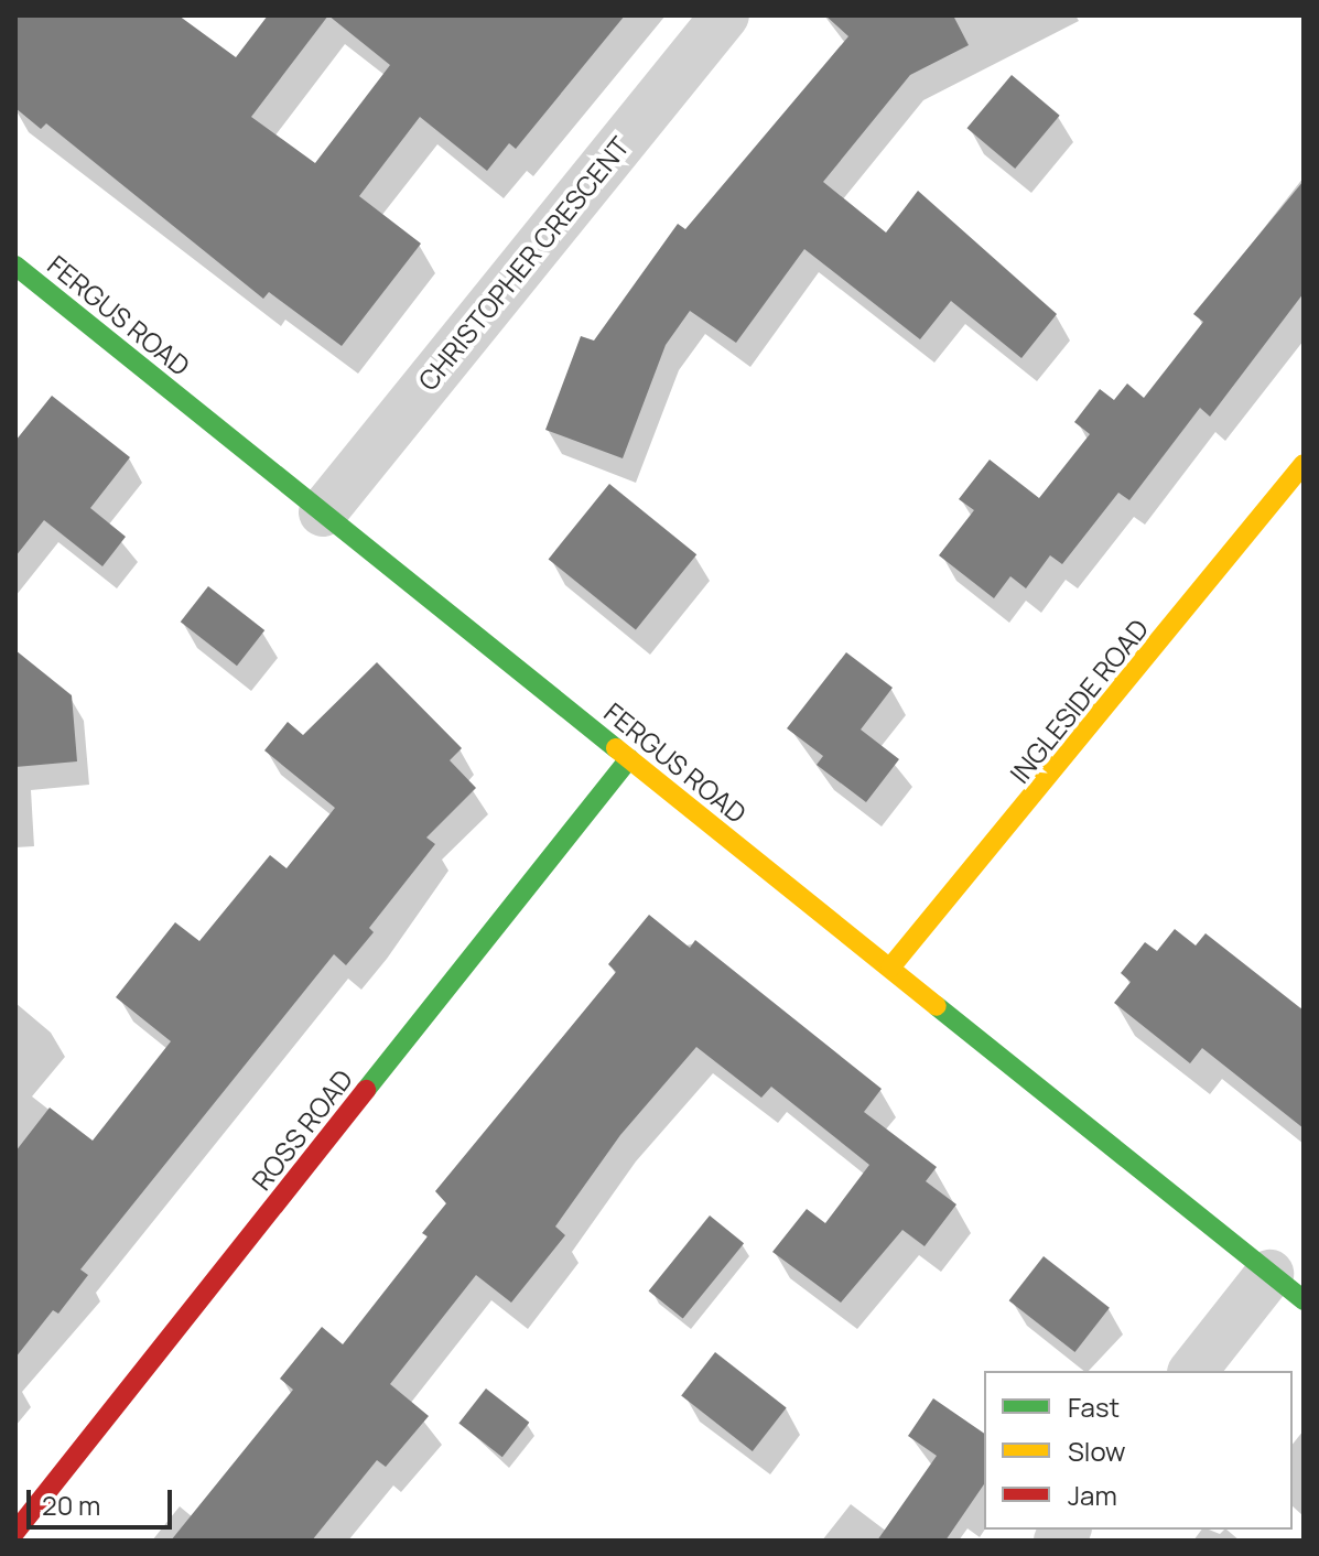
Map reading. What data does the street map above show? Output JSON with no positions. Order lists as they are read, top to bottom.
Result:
{
  "streets": {
    "street": [
      "CHRISTOPHER CRESCENT",
      "FERGUS ROAD",
      "INGLESIDE ROAD",
      "ROSS ROAD"
    ]
  },
  "crossings": [
    ["CHRISTOPHER CRESCENT", "FERGUS ROAD"],
    ["FERGUS ROAD", "INGLESIDE ROAD"],
    ["FERGUS ROAD", "ROSS ROAD"]
  ],
  "legend": ["Fast", "Slow", "Jam"],
  "scale_bar": "20 m"
}
